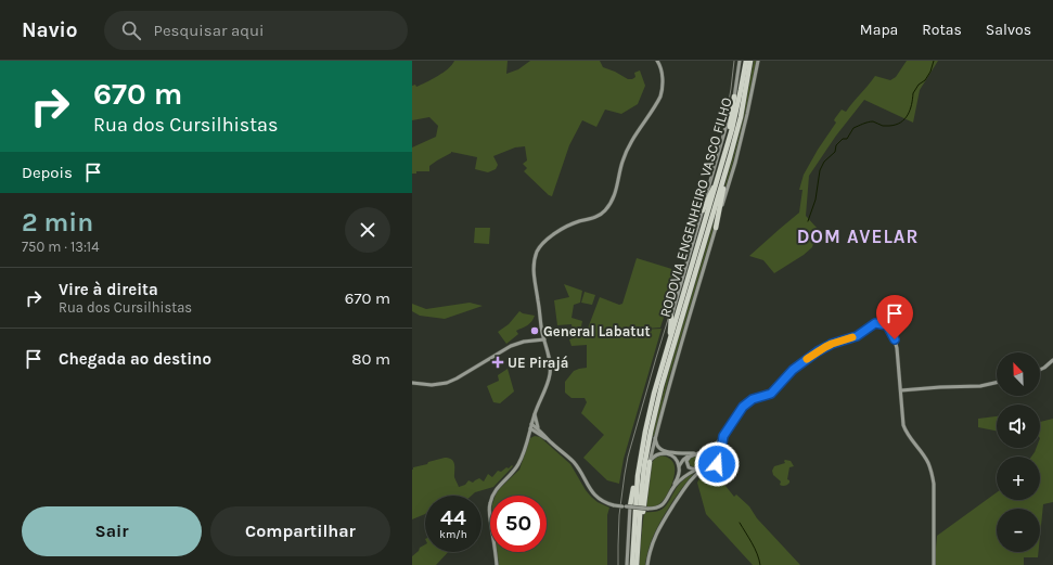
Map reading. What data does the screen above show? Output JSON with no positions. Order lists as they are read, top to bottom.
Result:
{
  "streets": {
    "highway": ["RODOVIA ENGENHEIRO VASCO FILHO"]
  },
  "districts": ["DOM AVELAR"],
  "places": {
    "other": ["General Labatut"],
    "health": ["UE Pirajá"]
  },
  "north": "top left",
  "page": {
    "header": "Navio",
    "search": "Pesquisar aqui",
    "nav": ["Mapa", "Rotas", "Salvos"],
    "turn": ["670 m", "Rua dos Cursilhistas"],
    "then": "Depois",
    "heading": ["2 min", "750 m · 13:14"],
    "list": [
      {
        "name": "Vire à direita",
        "note": "Rua dos Cursilhistas",
        "value": "670 m"
      },
      {
        "name": "Chegada ao destino",
        "value": "80 m"
      }
    ],
    "map_buttons": ["+", "−"],
    "speed": "44 km/h",
    "limit": "50",
    "buttons": ["Sair", "Compartilhar"]
  }
}
